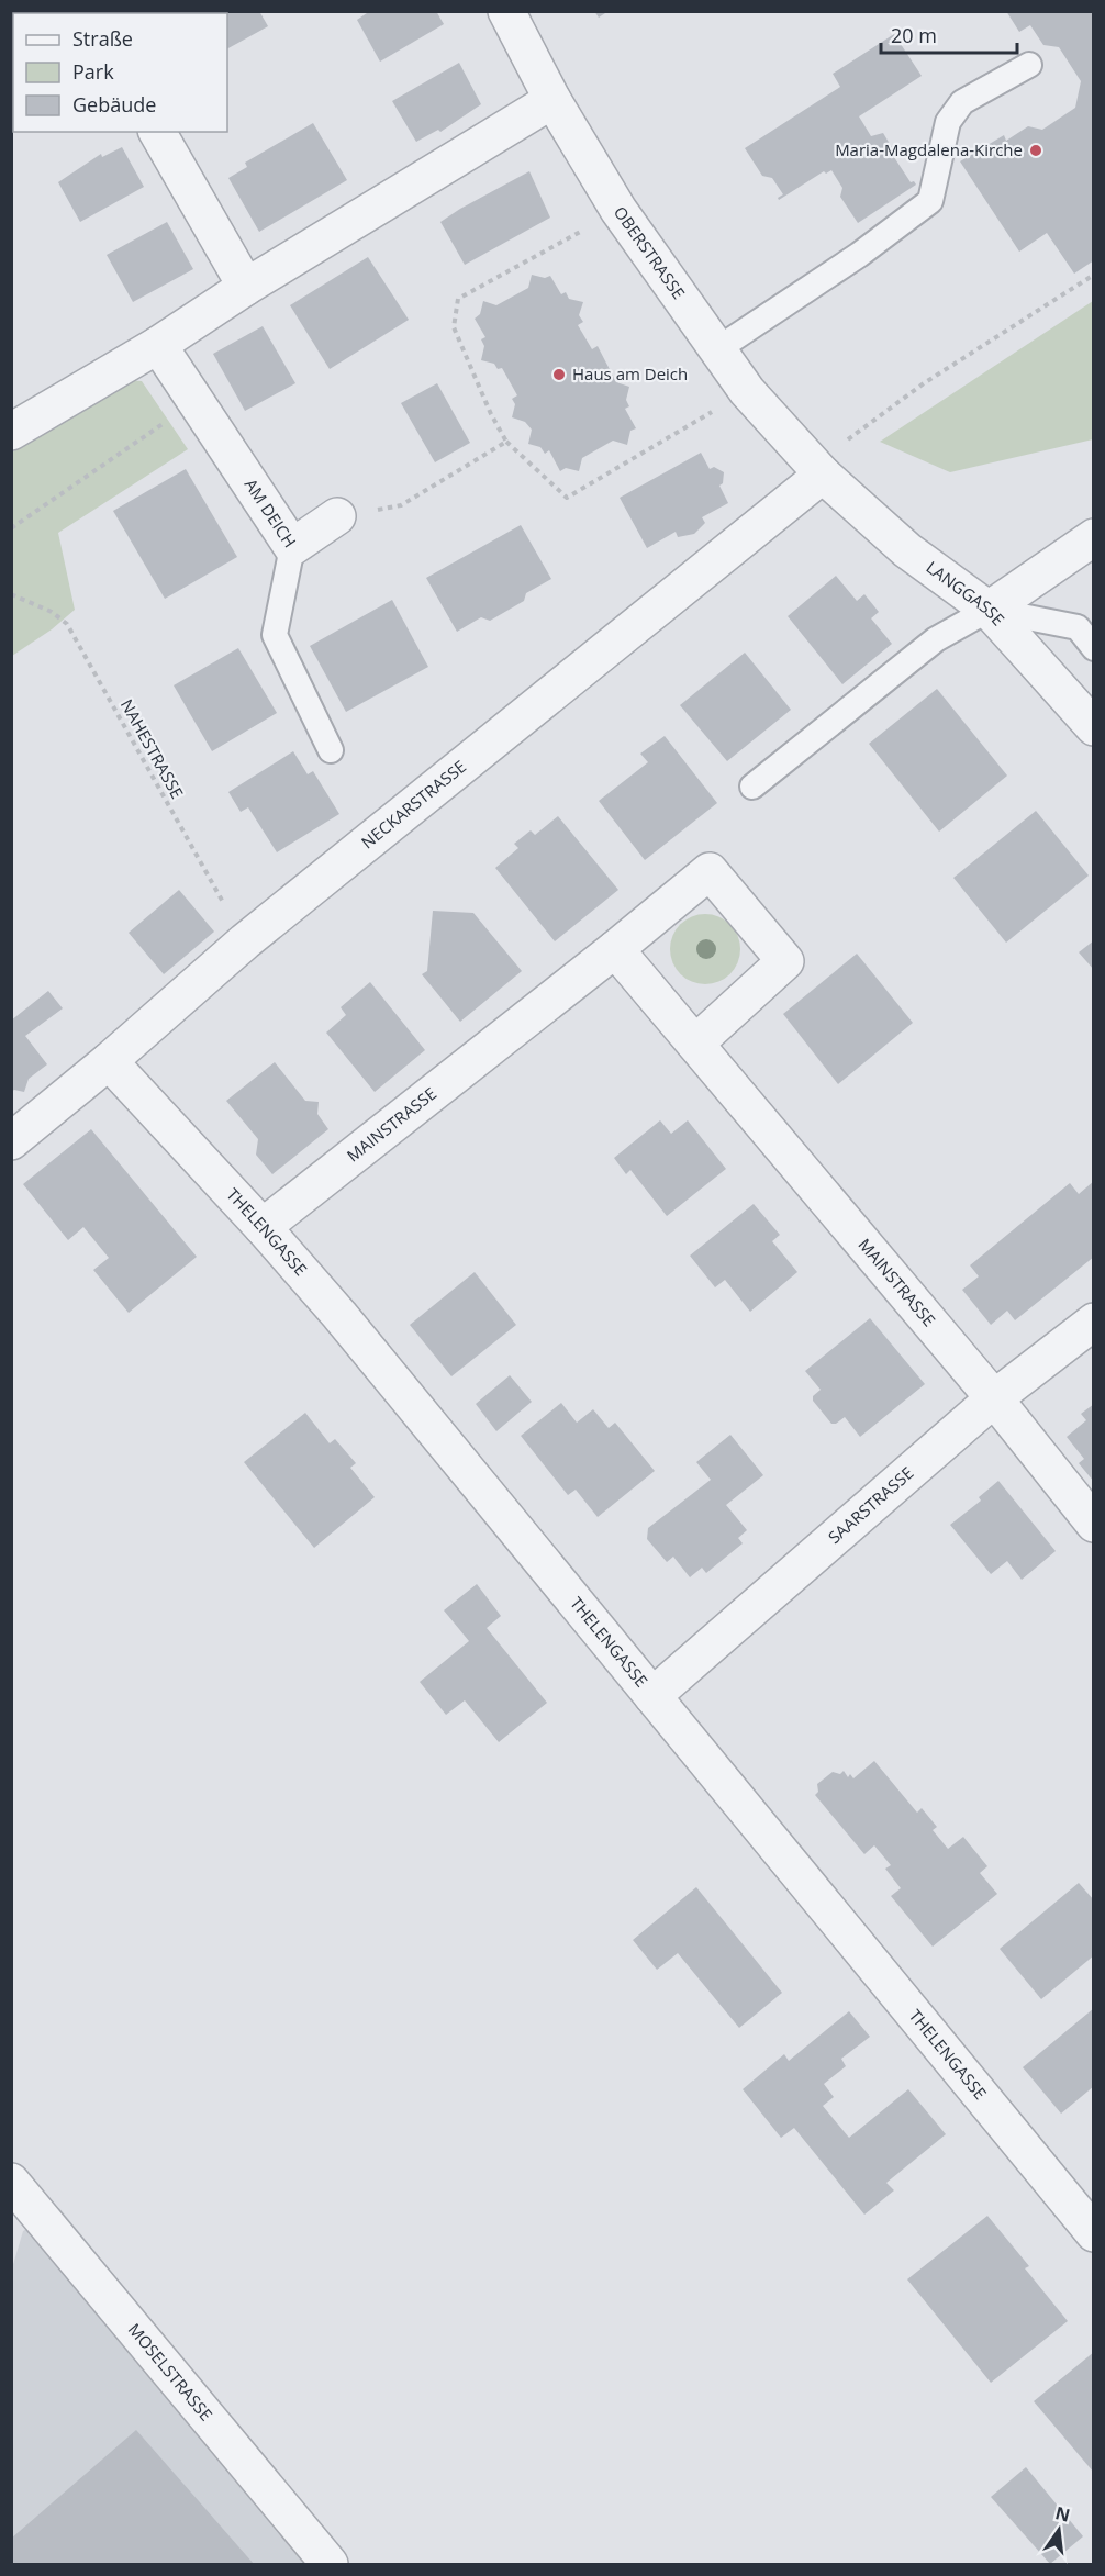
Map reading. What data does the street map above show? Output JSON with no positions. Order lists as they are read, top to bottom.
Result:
{
  "streets": {
    "street": [
      "OBERSTRASSE",
      "AM DEICH",
      "LANGGASSE",
      "NECKARSTRASSE",
      "MAINSTRASSE",
      "THELENGASSE",
      "SAARSTRASSE",
      "MOSELSTRASSE"
    ],
    "path": ["NAHESTRASSE"]
  },
  "crossings": [
    ["OBERSTRASSE", "LANGGASSE"],
    ["OBERSTRASSE", "NECKARSTRASSE"],
    ["LANGGASSE", "NECKARSTRASSE"],
    ["NAHESTRASSE", "NECKARSTRASSE"],
    ["NECKARSTRASSE", "THELENGASSE"],
    ["MAINSTRASSE", "THELENGASSE"],
    ["MAINSTRASSE", "SAARSTRASSE"],
    ["THELENGASSE", "SAARSTRASSE"]
  ],
  "places": ["Maria-Magdalena-Kirche", "Haus am Deich"],
  "legend": ["Straße", "Park", "Gebäude"],
  "scale_bar": "20 m",
  "north": "top"
}
